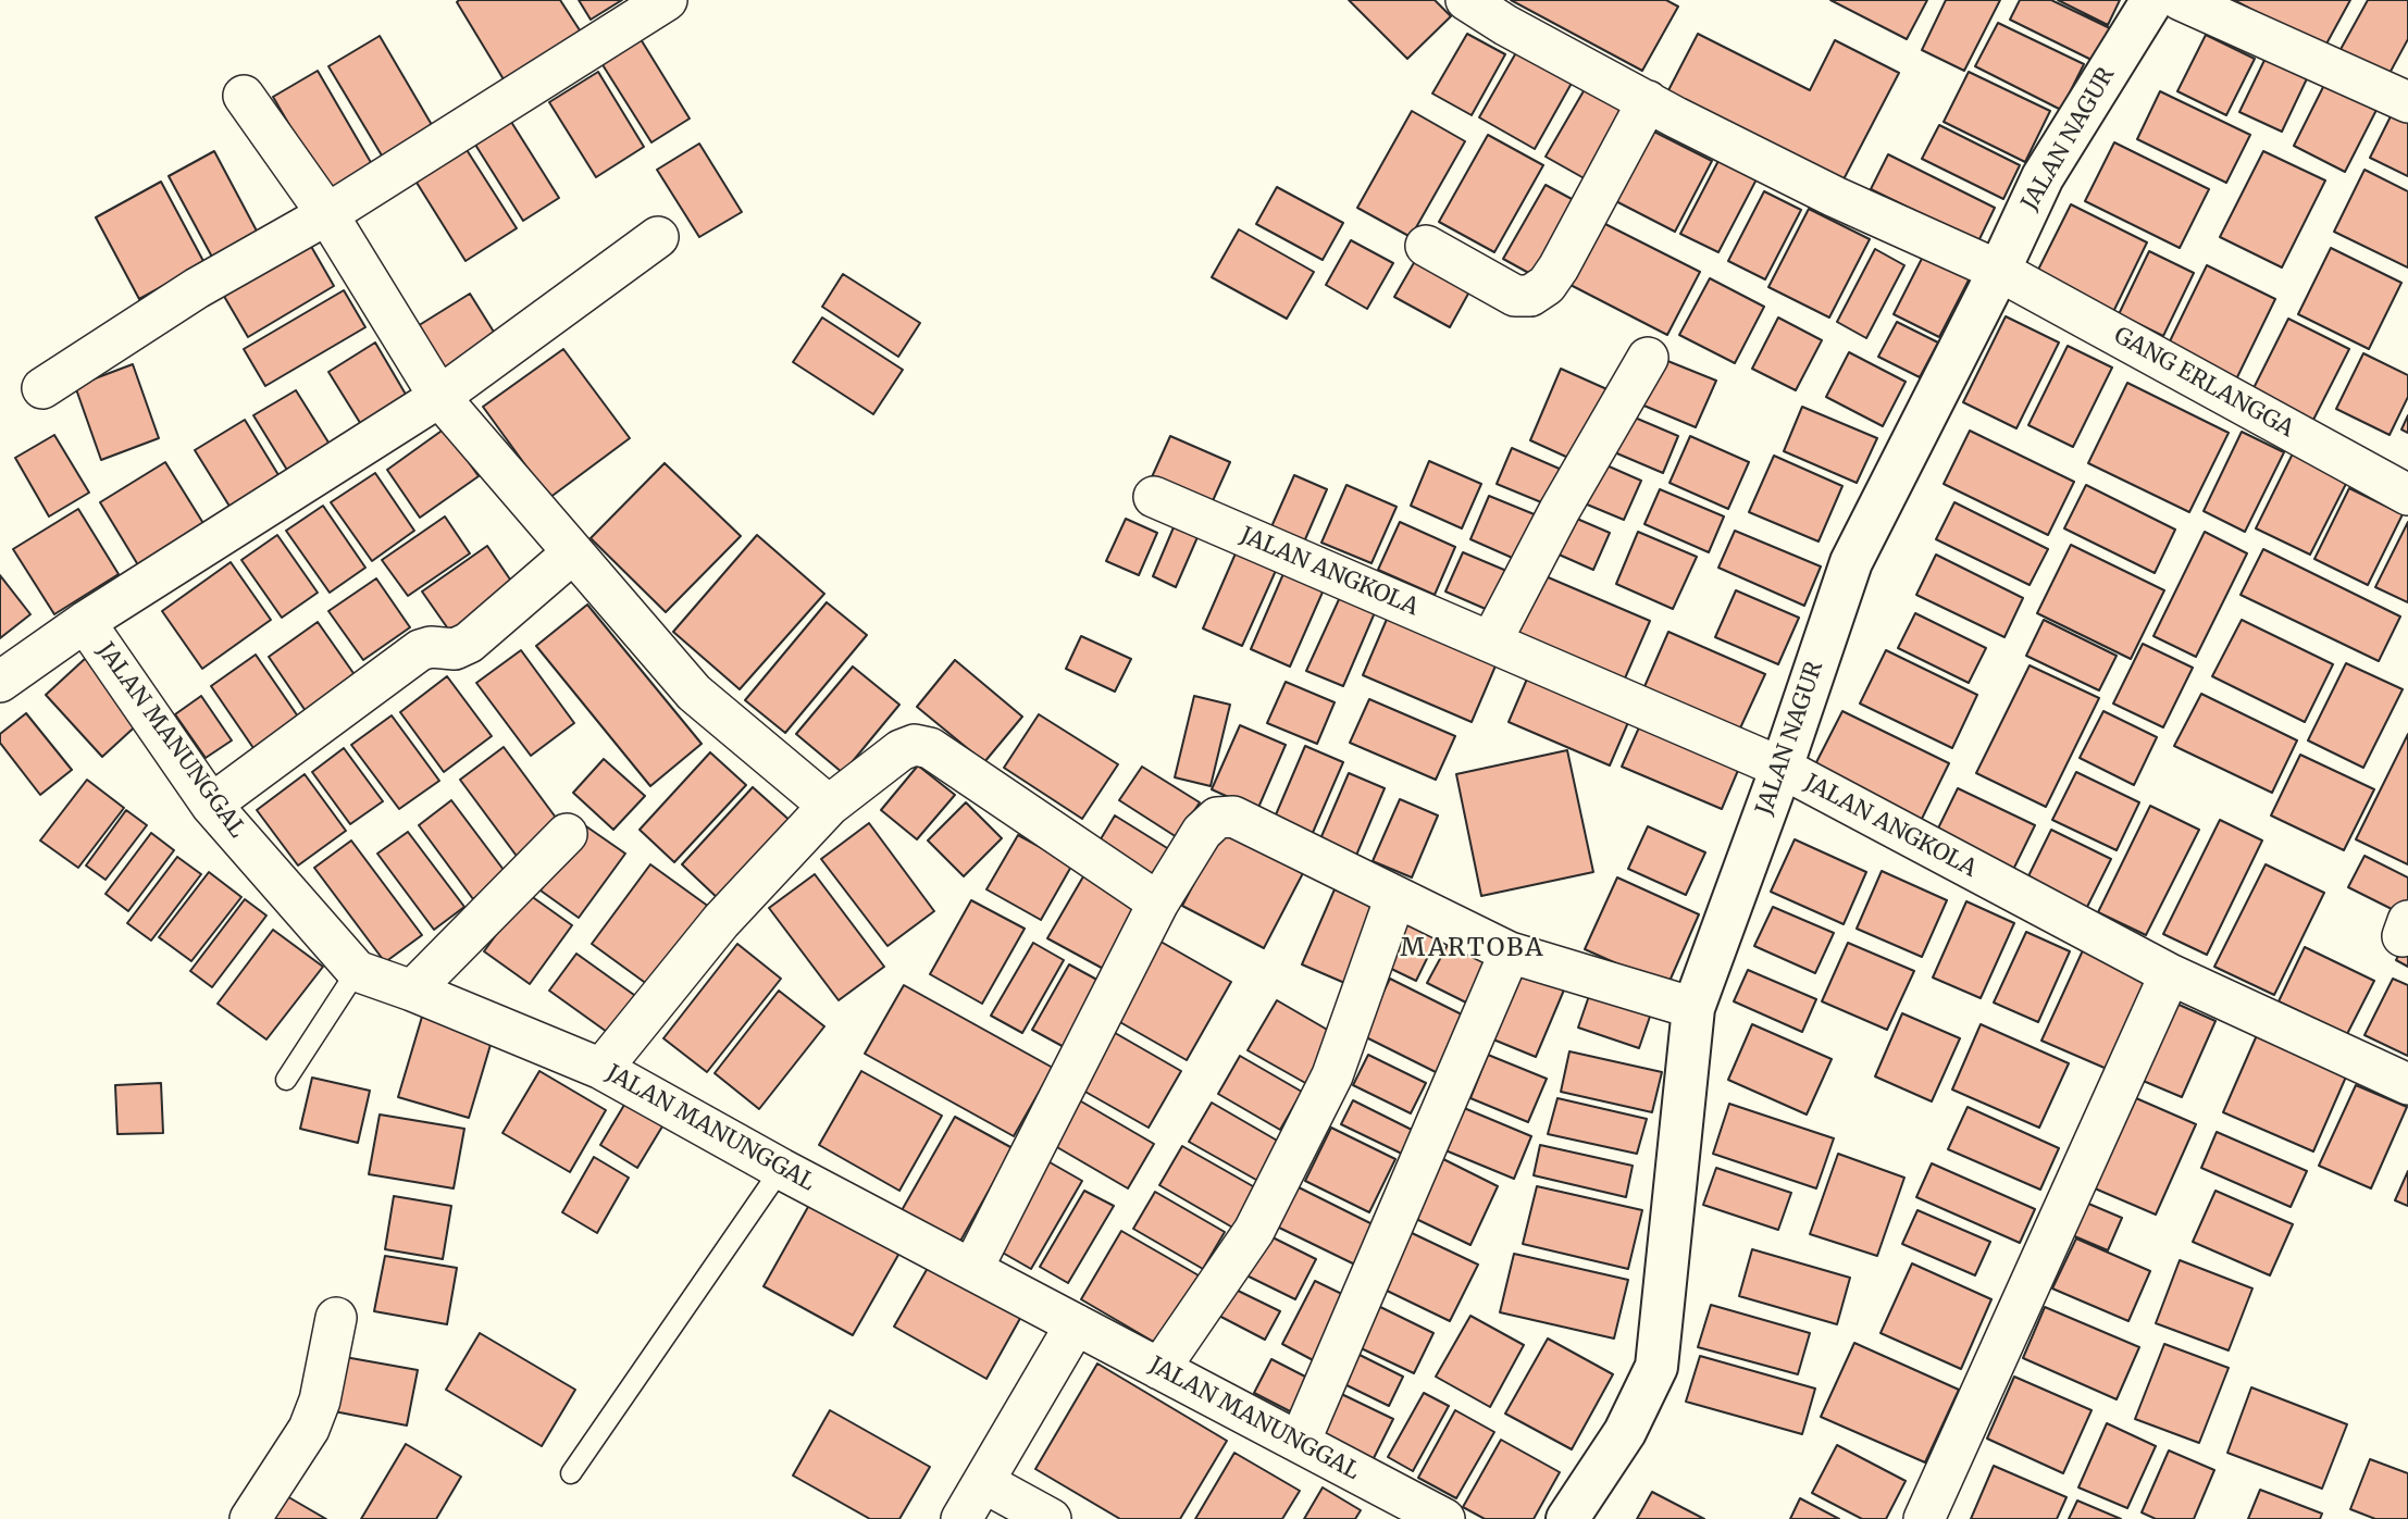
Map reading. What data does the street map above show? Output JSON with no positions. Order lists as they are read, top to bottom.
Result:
{
  "streets": {
    "street": [
      "JALAN NAGUR",
      "GANG ERLANGGA",
      "JALAN ANGKOLA",
      "JALAN MANUNGGAL"
    ]
  },
  "crossings": [
    ["JALAN NAGUR", "GANG ERLANGGA"],
    ["JALAN NAGUR", "JALAN ANGKOLA"]
  ],
  "districts": ["MARTOBA"]
}
